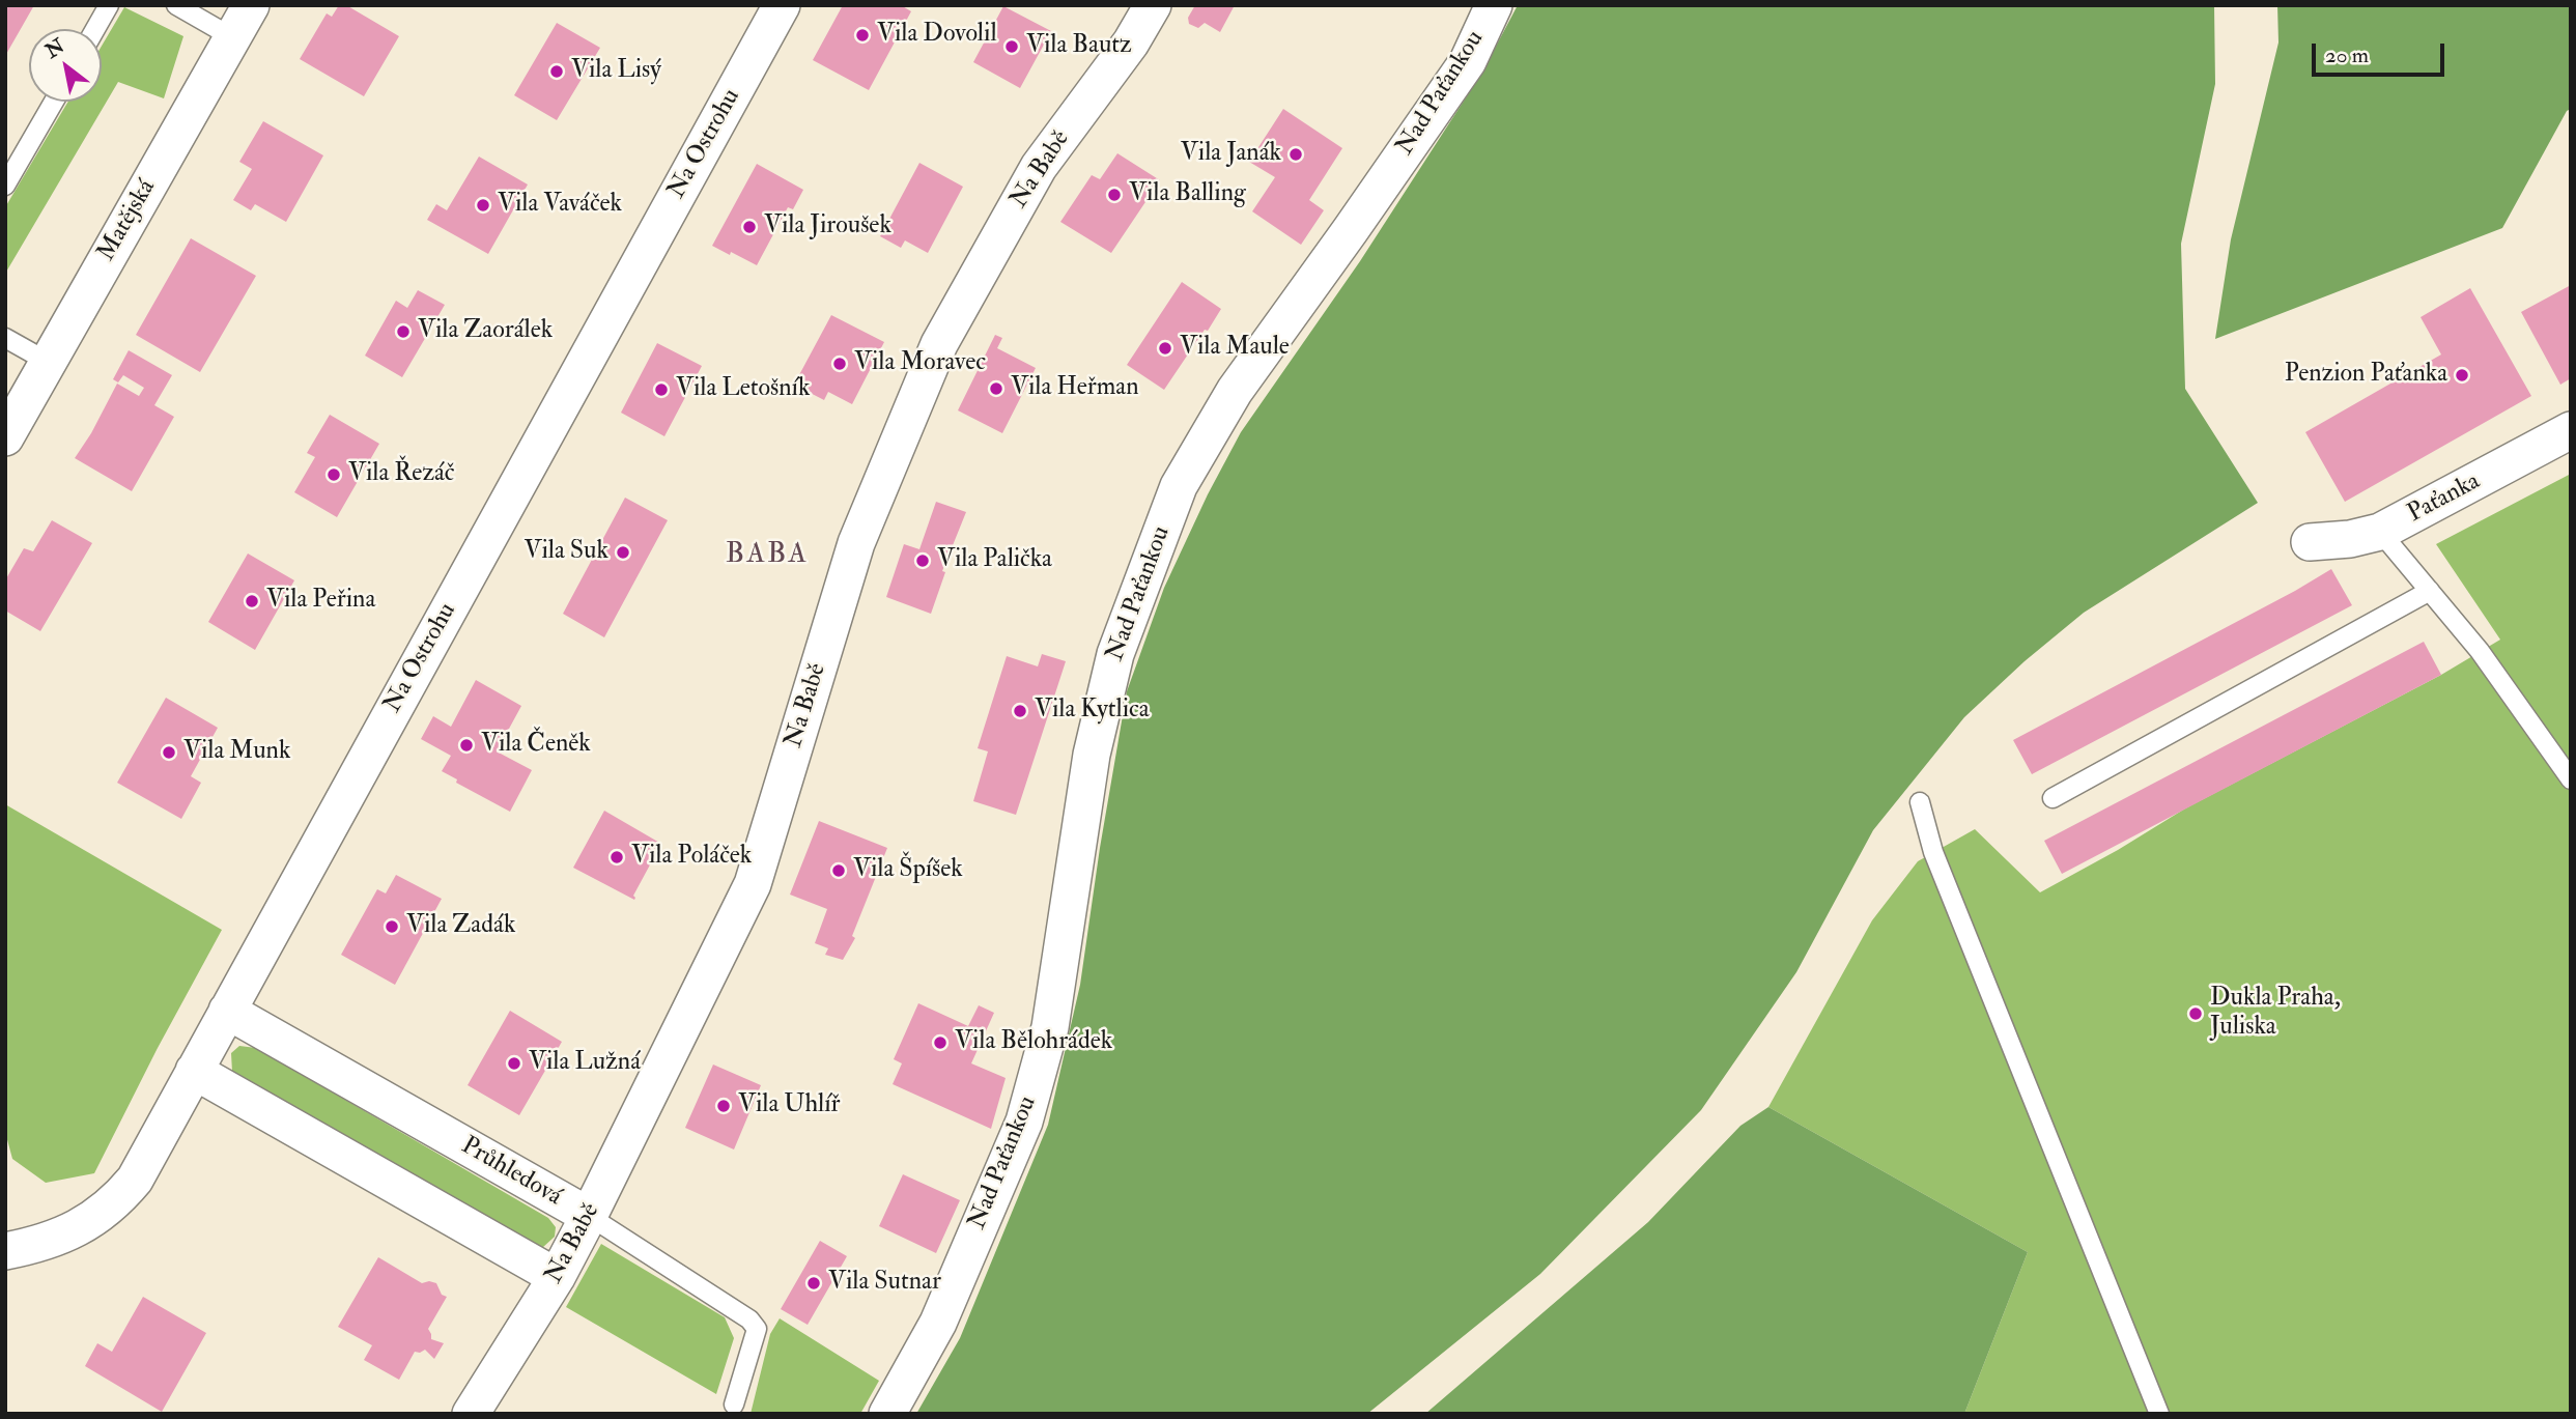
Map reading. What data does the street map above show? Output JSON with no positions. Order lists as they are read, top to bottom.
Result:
{
  "streets": {
    "street": [
      "Nad Paťankou",
      "Na Ostrohu",
      "Na Babě",
      "Matějská",
      "Paťanka",
      "Průhledová"
    ]
  },
  "crossings": [
    ["Na Ostrohu", "Průhledová"],
    ["Na Babě", "Průhledová"]
  ],
  "districts": ["BABA"],
  "places": [
    "Vila Dovolil",
    "Vila Bautz",
    "Vila Lisý",
    "Vila Janák",
    "Vila Balling",
    "Vila Vaváček",
    "Vila Jiroušek",
    "Vila Zaorálek",
    "Vila Maule",
    "Vila Moravec",
    "Penzion Paťanka",
    "Vila Heřman",
    "Vila Letošník",
    "Vila Řezáč",
    "Vila Suk",
    "Vila Palička",
    "Vila Peřina",
    "Vila Kytlica",
    "Vila Čeněk",
    "Vila Munk",
    "Vila Poláček",
    "Vila Špíšek",
    "Vila Zadák",
    "Dukla Praha, Juliska",
    "Vila Bělohrádek",
    "Vila Lužná",
    "Vila Uhlíř",
    "Vila Sutnar"
  ],
  "scale_bar": "20 m",
  "north": "top left"
}
